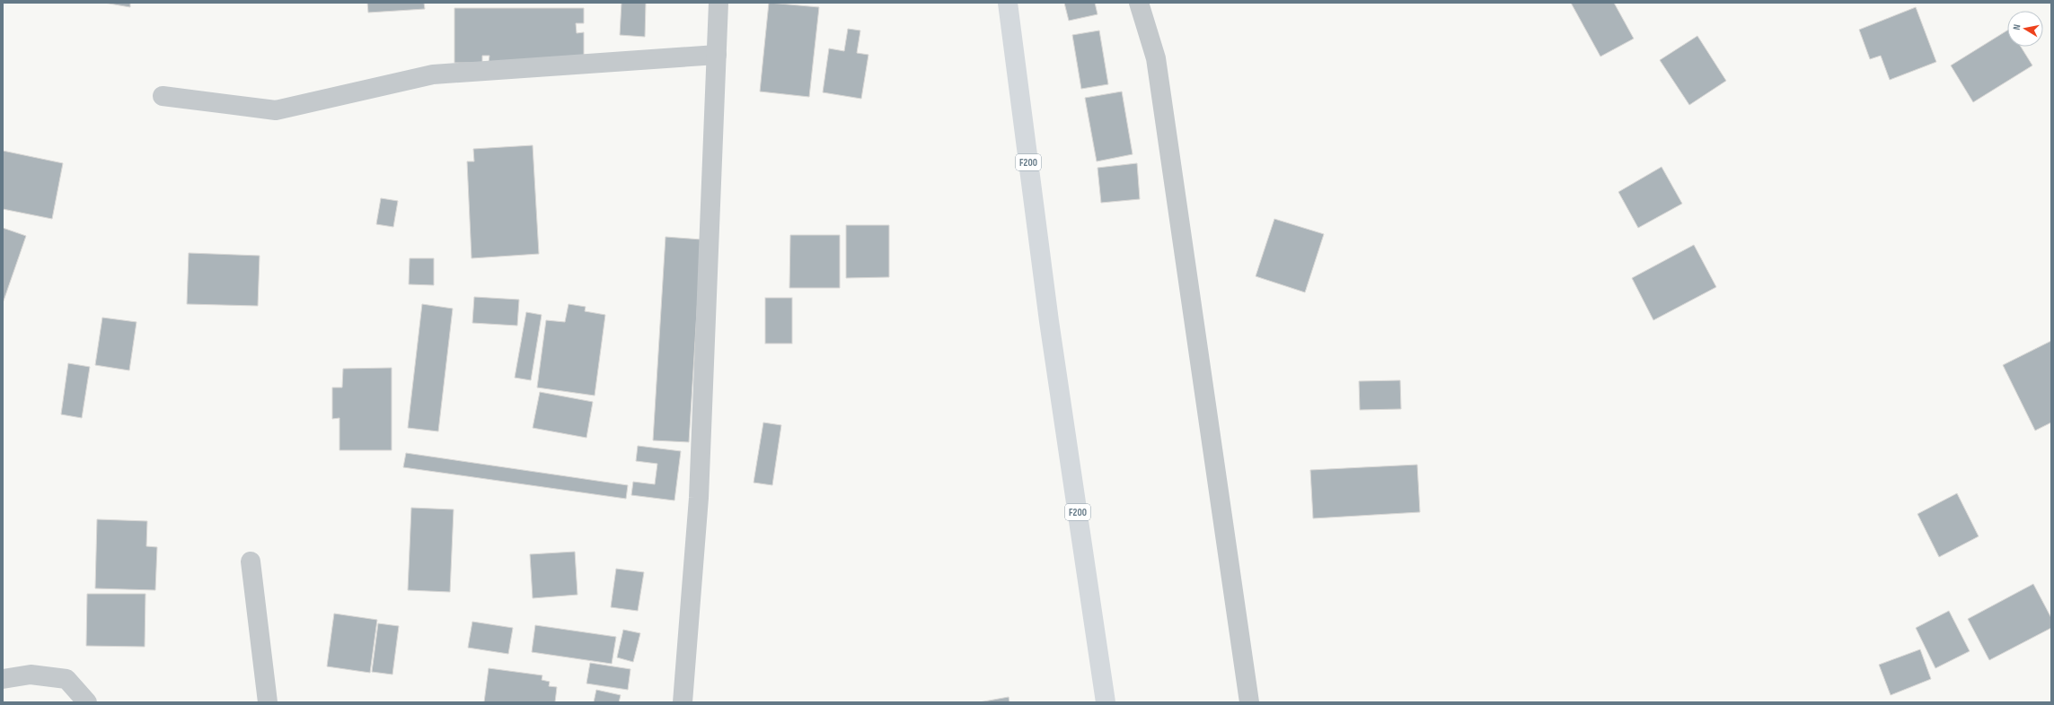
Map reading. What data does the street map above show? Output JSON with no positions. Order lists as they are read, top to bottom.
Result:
{
  "streets": {
    "main road": ["F200"]
  },
  "north": "left"
}
